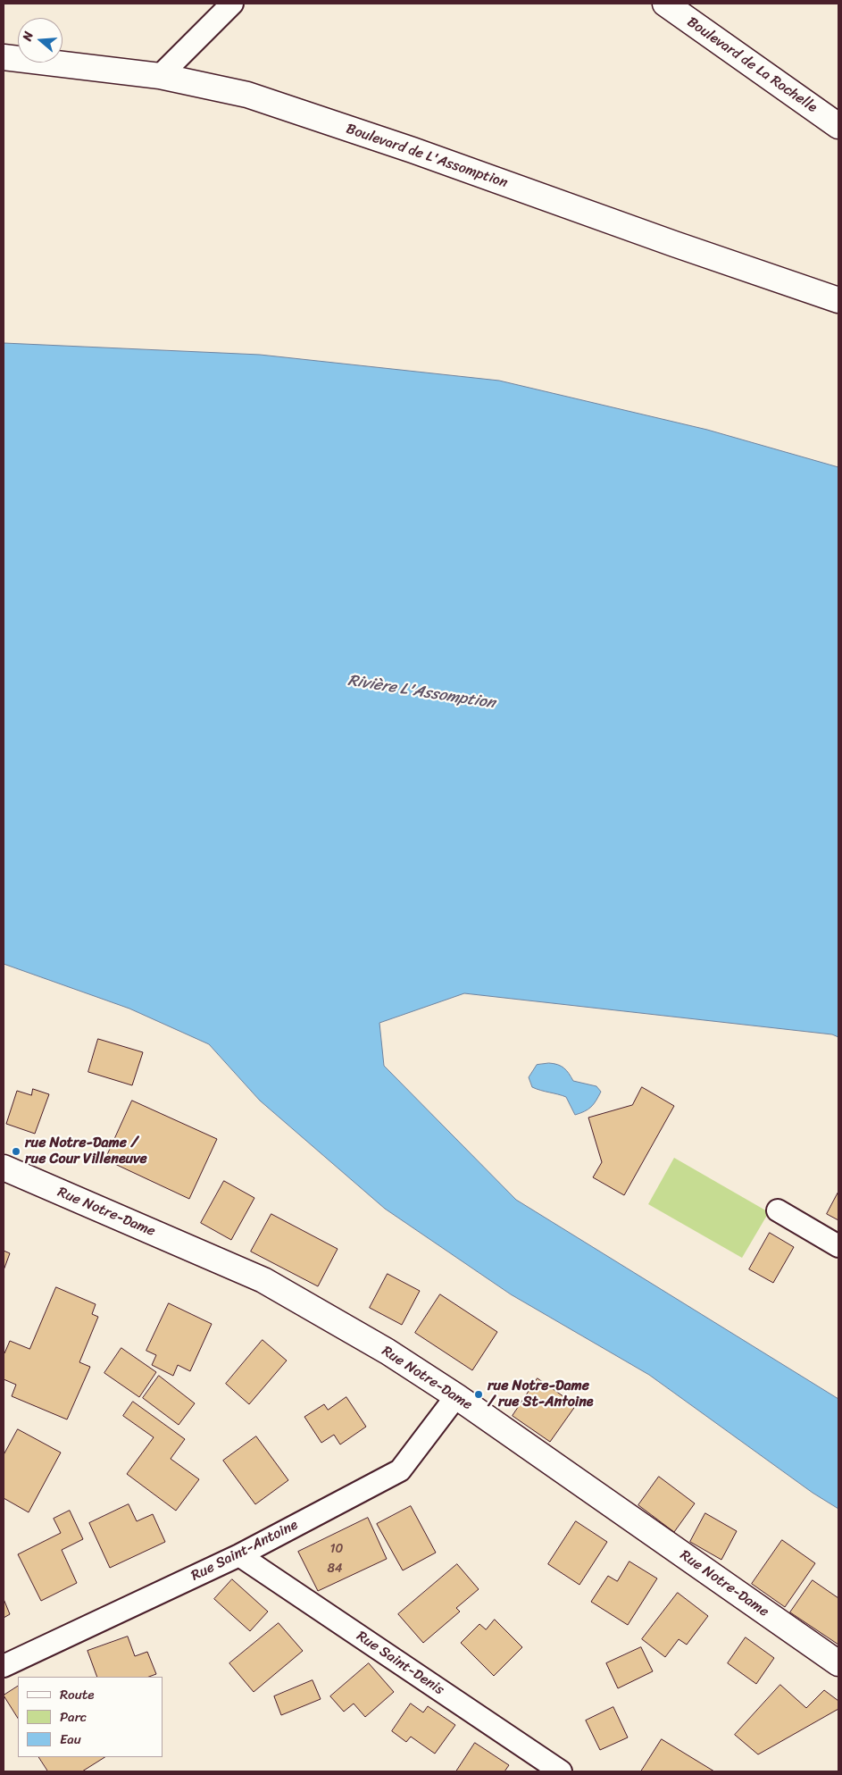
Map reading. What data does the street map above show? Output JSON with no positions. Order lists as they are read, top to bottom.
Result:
{
  "streets": {
    "street": [
      "Boulevard de La Rochelle",
      "Boulevard de L'Assomption",
      "Rue Notre-Dame",
      "Rue Saint-Antoine",
      "Rue Saint-Denis"
    ]
  },
  "crossings": [
    ["Rue Notre-Dame", "Rue Saint-Antoine"],
    ["Rue Saint-Antoine", "Rue Saint-Denis"]
  ],
  "water": ["Rivière L'Assomption"],
  "places": ["rue Notre-Dame / rue Cour Villeneuve", "rue Notre-Dame / rue St-Antoine"],
  "house_numbers": ["10", "84"],
  "legend": ["Route", "Parc", "Eau"],
  "north": "left"
}
